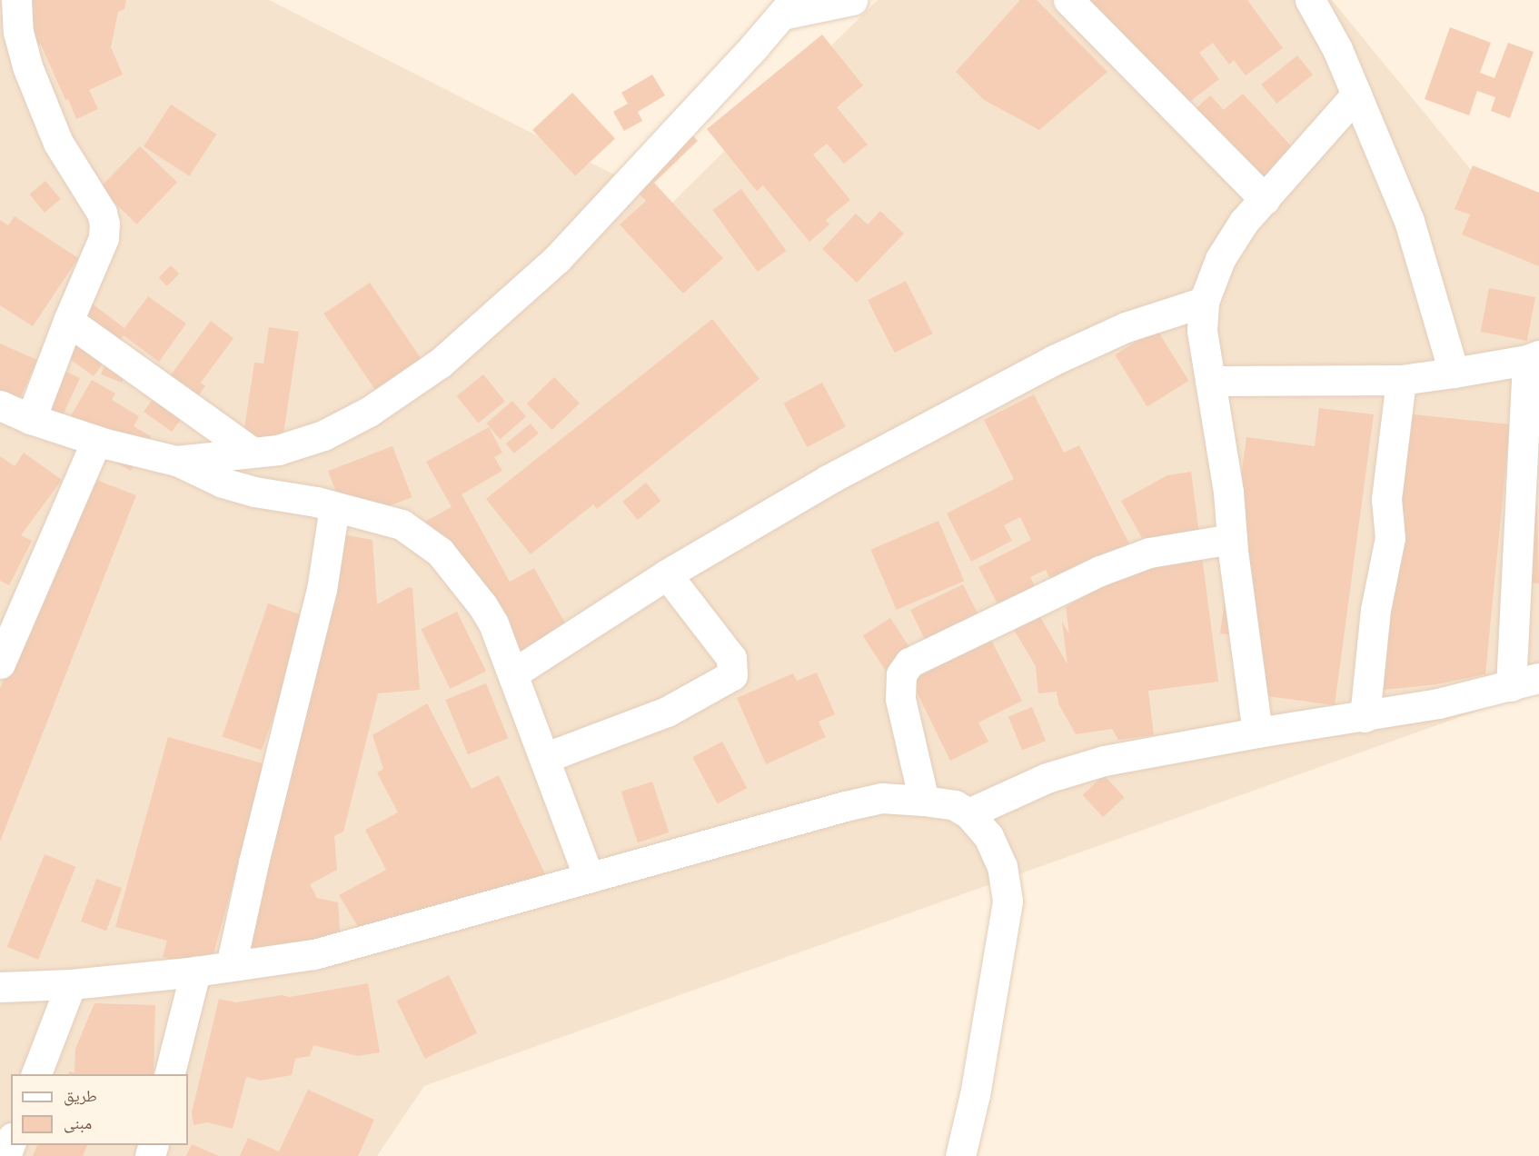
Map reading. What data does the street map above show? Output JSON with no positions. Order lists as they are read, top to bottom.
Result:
{
  "legend": ["طريق", "مبنى"]
}
